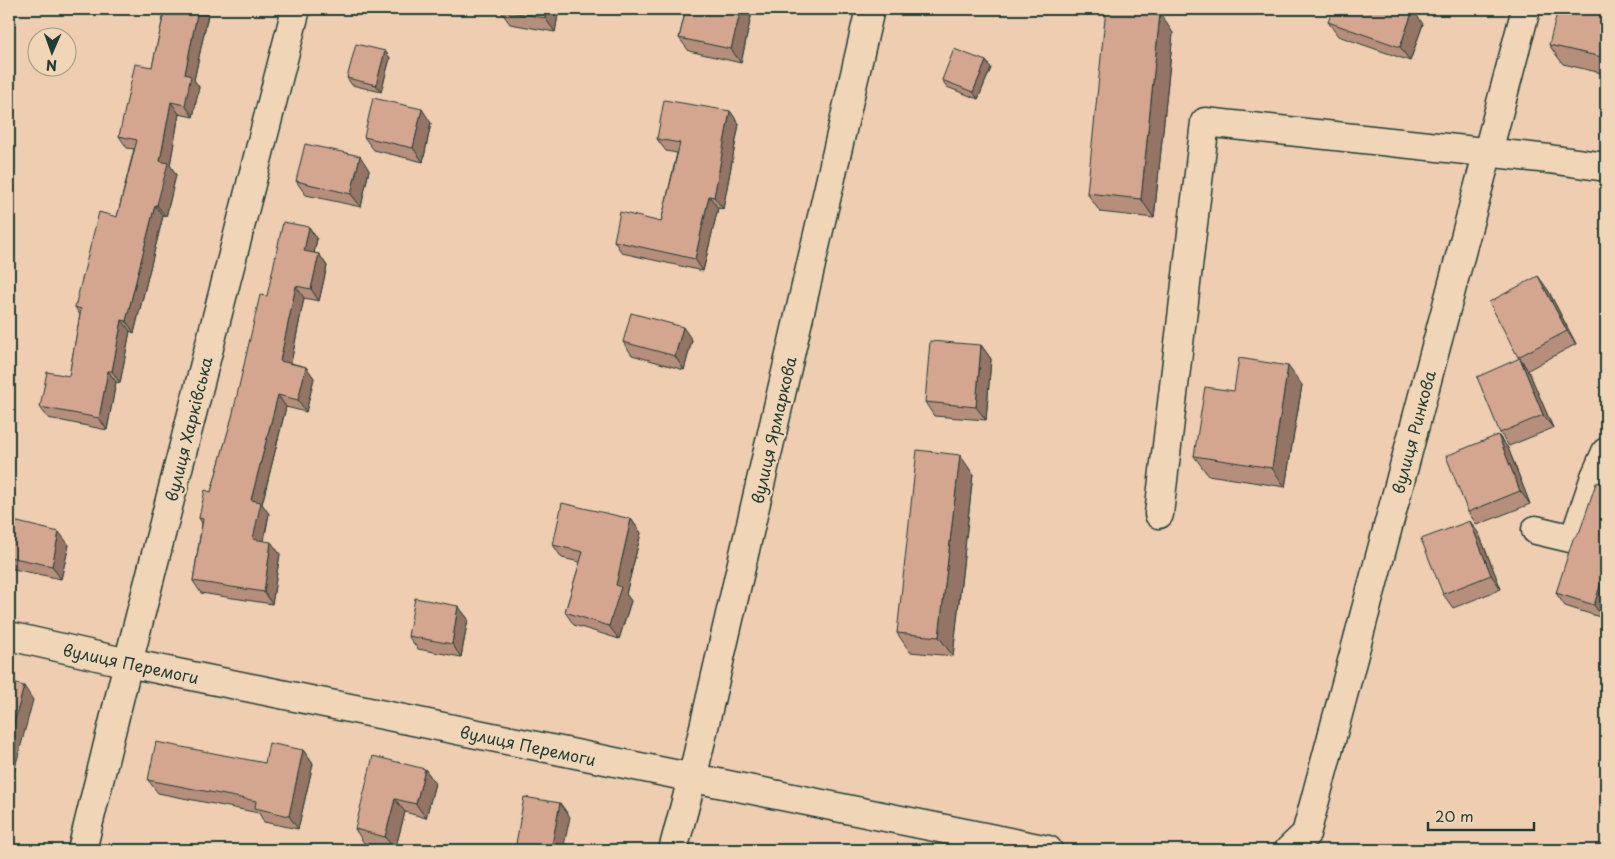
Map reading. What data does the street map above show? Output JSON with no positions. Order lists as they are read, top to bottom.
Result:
{
  "streets": {
    "street": [
      "вулиця Харківська",
      "вулиця Ярмаркова",
      "вулиця Ринкова",
      "вулиця Перемоги"
    ]
  },
  "crossings": [
    ["вулиця Харківська", "вулиця Перемоги"],
    ["вулиця Ярмаркова", "вулиця Перемоги"]
  ],
  "scale_bar": "20 m",
  "north": "bottom"
}
